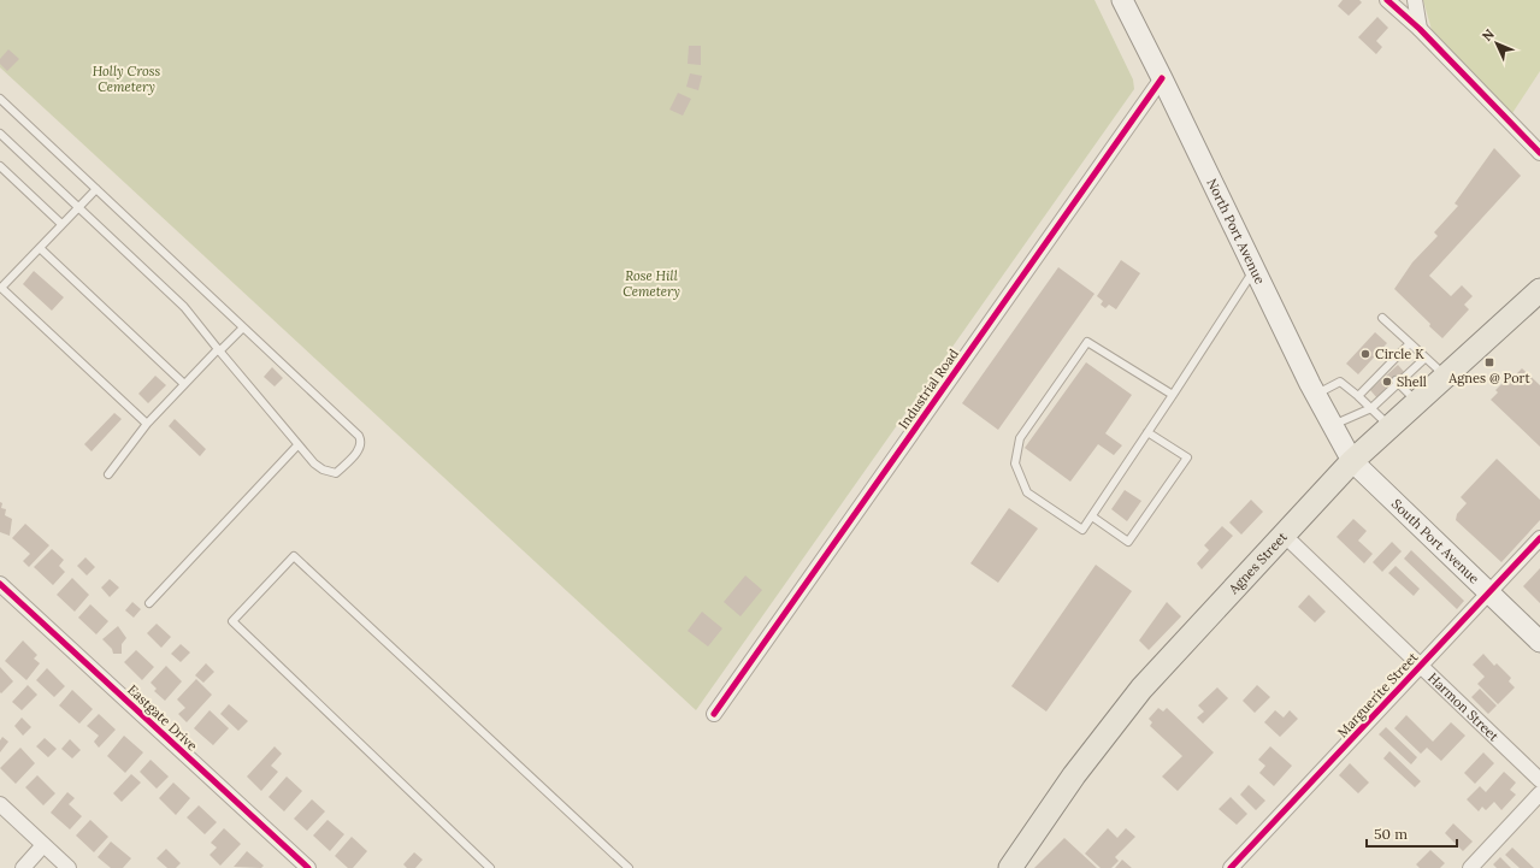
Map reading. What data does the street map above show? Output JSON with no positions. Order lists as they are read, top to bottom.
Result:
{
  "streets": {
    "main road": ["North Port Avenue", "South Port Avenue", "Agnes Street"],
    "street": [
      "Industrial Road",
      "Marguerite Street",
      "Harmon Street",
      "Eastgate Drive"
    ]
  },
  "crossings": [
    ["North Port Avenue", "Industrial Road"],
    ["North Port Avenue", "South Port Avenue"],
    ["North Port Avenue", "Agnes Street"],
    ["South Port Avenue", "Agnes Street"],
    ["South Port Avenue", "Marguerite Street"],
    ["Agnes Street", "Harmon Street"],
    ["Marguerite Street", "Harmon Street"]
  ],
  "parks": ["Holly Cross Cemetery", "Rose Hill Cemetery"],
  "places": {
    "other": ["Circle K", "Shell"],
    "transit": ["Agnes @ Port"]
  },
  "scale_bar": "50 m",
  "north": "top left"
}
